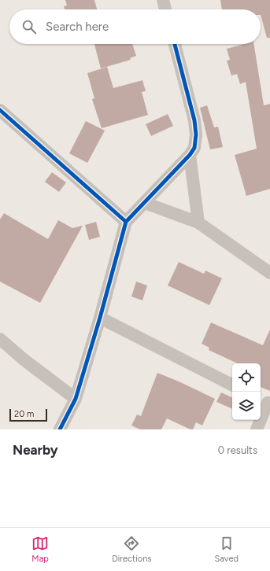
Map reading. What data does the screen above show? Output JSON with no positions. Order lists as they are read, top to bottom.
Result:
{
  "scale_bar": "20 m",
  "page": {
    "search": "Search here",
    "scale": "20 m",
    "heading": ["Nearby", "0 results"],
    "nav": ["Map", "Directions", "Saved"]
  }
}
